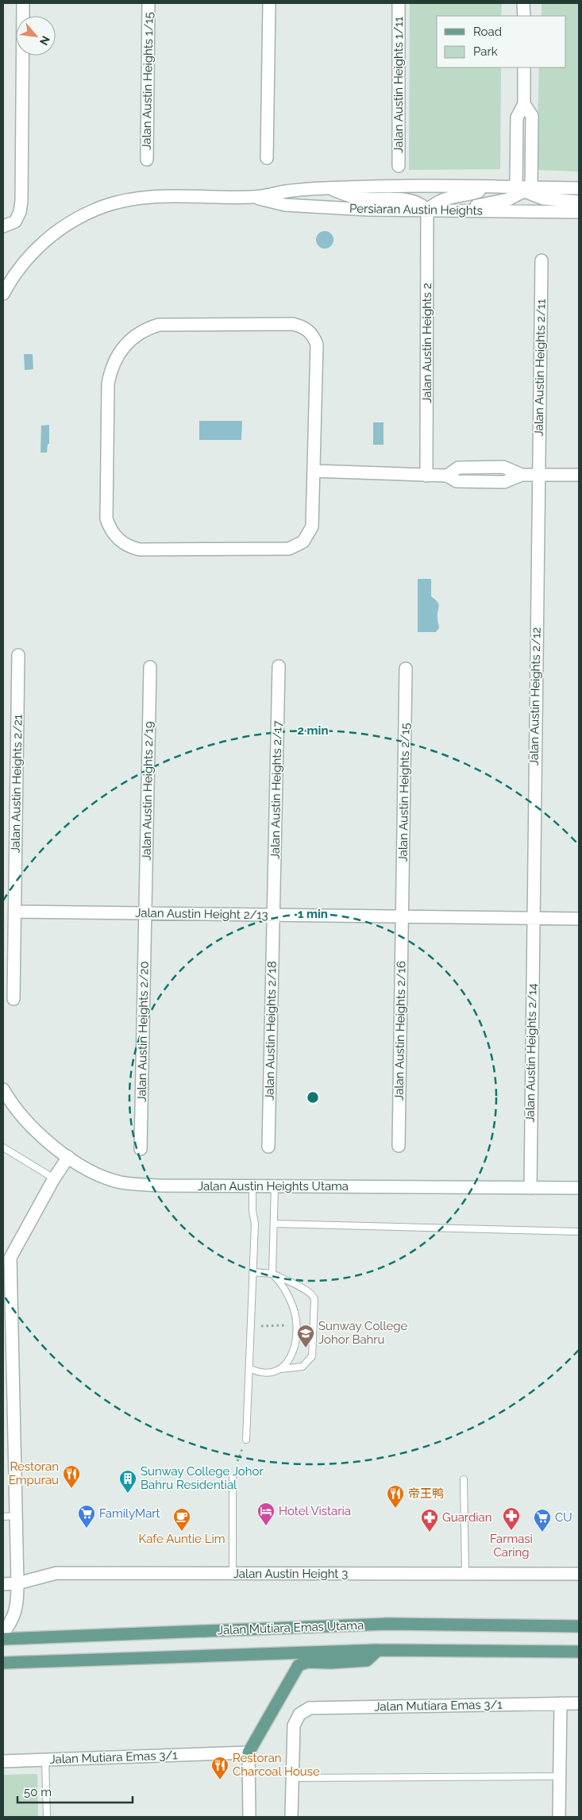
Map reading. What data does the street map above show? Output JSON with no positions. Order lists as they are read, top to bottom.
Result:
{
  "streets": {
    "main road": ["Jalan Mutiara Emas Utama"],
    "street": [
      "Jalan Austin Heights 1/15",
      "Jalan Austin Heights 1/11",
      "Persiaran Austin Heights",
      "Jalan Austin Heights 2",
      "Jalan Austin Heights 2/11",
      "Jalan Austin Heights 2/12",
      "Jalan Austin Heights 2/21",
      "Jalan Austin Heights 2/17",
      "Jalan Austin Heights 2/19",
      "Jalan Austin Heights 2/15",
      "Jalan Austin Height 2/13",
      "Jalan Austin Heights 2/18",
      "Jalan Austin Heights 2/16",
      "Jalan Austin Heights 2/20",
      "Jalan Austin Heights 2/14",
      "Jalan Austin Heights Utama",
      "Jalan Austin Height 3",
      "Jalan Mutiara Emas 3/1"
    ]
  },
  "crossings": [
    ["Persiaran Austin Heights", "Jalan Austin Heights 2"],
    ["Jalan Austin Heights 2/11", "Jalan Austin Heights 2/12"],
    ["Jalan Austin Heights 2/12", "Jalan Austin Height 2/13"],
    ["Jalan Austin Heights 2/12", "Jalan Austin Heights 2/14"],
    ["Jalan Austin Heights 2/21", "Jalan Austin Height 2/13"],
    ["Jalan Austin Heights 2/17", "Jalan Austin Height 2/13"],
    ["Jalan Austin Heights 2/17", "Jalan Austin Heights 2/18"],
    ["Jalan Austin Heights 2/19", "Jalan Austin Height 2/13"],
    ["Jalan Austin Heights 2/19", "Jalan Austin Heights 2/20"],
    ["Jalan Austin Heights 2/15", "Jalan Austin Height 2/13"],
    ["Jalan Austin Heights 2/15", "Jalan Austin Heights 2/16"],
    ["Jalan Austin Height 2/13", "Jalan Austin Heights 2/18"],
    ["Jalan Austin Height 2/13", "Jalan Austin Heights 2/16"],
    ["Jalan Austin Height 2/13", "Jalan Austin Heights 2/20"],
    ["Jalan Austin Height 2/13", "Jalan Austin Heights 2/14"],
    ["Jalan Austin Heights 2/14", "Jalan Austin Heights Utama"]
  ],
  "places": {
    "school or university": ["Sunway College Johor Bahru"],
    "restaurant": ["Restoran Empurau", "帝王鸭", "Restoran Charcoal House"],
    "building": ["Sunway College Johor Bahru Residential"],
    "hotel": ["Hotel Vistaria"],
    "supermarket": ["FamilyMart", "CU"],
    "pharmacy": ["Farmasi Caring", "Guardian"],
    "cafe": ["Kafe Auntie Lim"]
  },
  "legend": ["Road", "Park"],
  "scale_bar": "50 m",
  "north": "bottom right",
  "rings": ["2 min", "1 min"]
}
